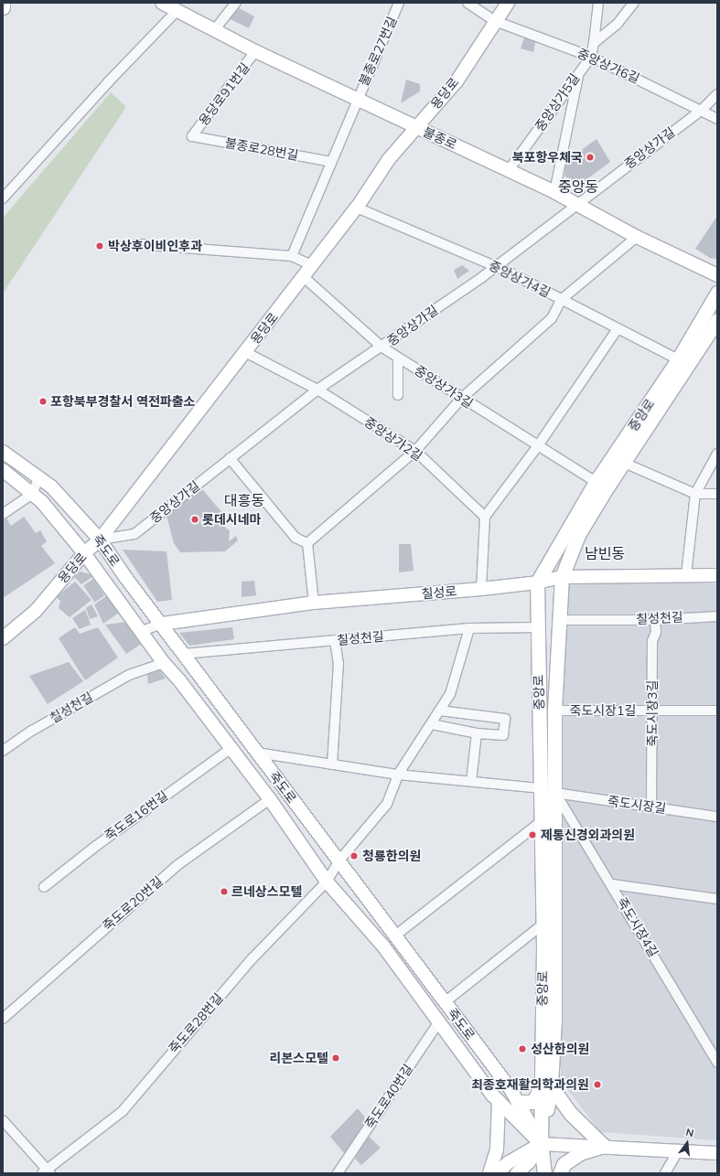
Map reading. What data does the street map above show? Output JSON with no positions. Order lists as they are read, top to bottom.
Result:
{
  "streets": {
    "main road": [
      "용당로",
      "불종로",
      "중앙로",
      "죽도로",
      "칠성로"
    ],
    "street": [
      "불종로27번길",
      "중앙상가6길",
      "용당로91번길",
      "중앙상가5길",
      "중앙상가길",
      "불종로28번길",
      "중앙상가4길",
      "중앙상가3길",
      "중앙상가2길",
      "칠성천길",
      "죽도시장1길",
      "죽도시장3길",
      "죽도시장길",
      "죽도로16번길",
      "죽도로20번길",
      "죽도시장4길",
      "죽도로28번길",
      "죽도로40번길"
    ]
  },
  "crossings": [
    ["불종로27번길", "불종로"],
    ["중앙상가6길", "용당로"],
    ["중앙상가6길", "중앙상가5길"],
    ["중앙상가6길", "중앙상가길"],
    ["용당로", "불종로"],
    ["용당로", "중앙상가길"],
    ["용당로", "중앙상가4길"],
    ["용당로", "중앙상가3길"],
    ["용당로", "중앙상가2길"],
    ["용당로", "죽도로"],
    ["용당로91번길", "불종로"],
    ["용당로91번길", "불종로28번길"],
    ["중앙상가5길", "불종로"],
    ["불종로", "중앙상가길"],
    ["중앙상가길", "중앙상가4길"],
    ["중앙상가길", "중앙상가3길"],
    ["중앙상가길", "중앙상가2길"],
    ["중앙상가길", "죽도로"],
    ["중앙상가4길", "중앙로"],
    ["중앙상가3길", "중앙로"],
    ["중앙로", "죽도로"],
    ["중앙로", "칠성로"],
    ["중앙로", "칠성천길"],
    ["중앙로", "죽도시장1길"],
    ["중앙로", "죽도시장길"],
    ["중앙로", "죽도시장4길"],
    ["죽도로", "칠성로"],
    ["죽도로", "칠성천길"],
    ["죽도로", "죽도로16번길"],
    ["죽도로", "죽도로20번길"],
    ["죽도로", "죽도로28번길"],
    ["죽도로", "죽도로40번길"],
    ["칠성천길", "죽도시장3길"],
    ["칠성천길", "죽도로28번길"],
    ["죽도시장1길", "죽도시장3길"],
    ["죽도시장3길", "죽도시장길"],
    ["죽도시장길", "죽도시장4길"]
  ],
  "districts": ["중앙동", "대흥동", "남빈동"],
  "places": [
    "북포항우체국",
    "박상후이비인후과",
    "포항북부경찰서 역전파출소",
    "롯데시네마",
    "제통신경외과의원",
    "청룡한의원",
    "르네상스모텔",
    "성산한의원",
    "리본스모텔",
    "최종호재활의학과의원"
  ],
  "north": "top"
}
